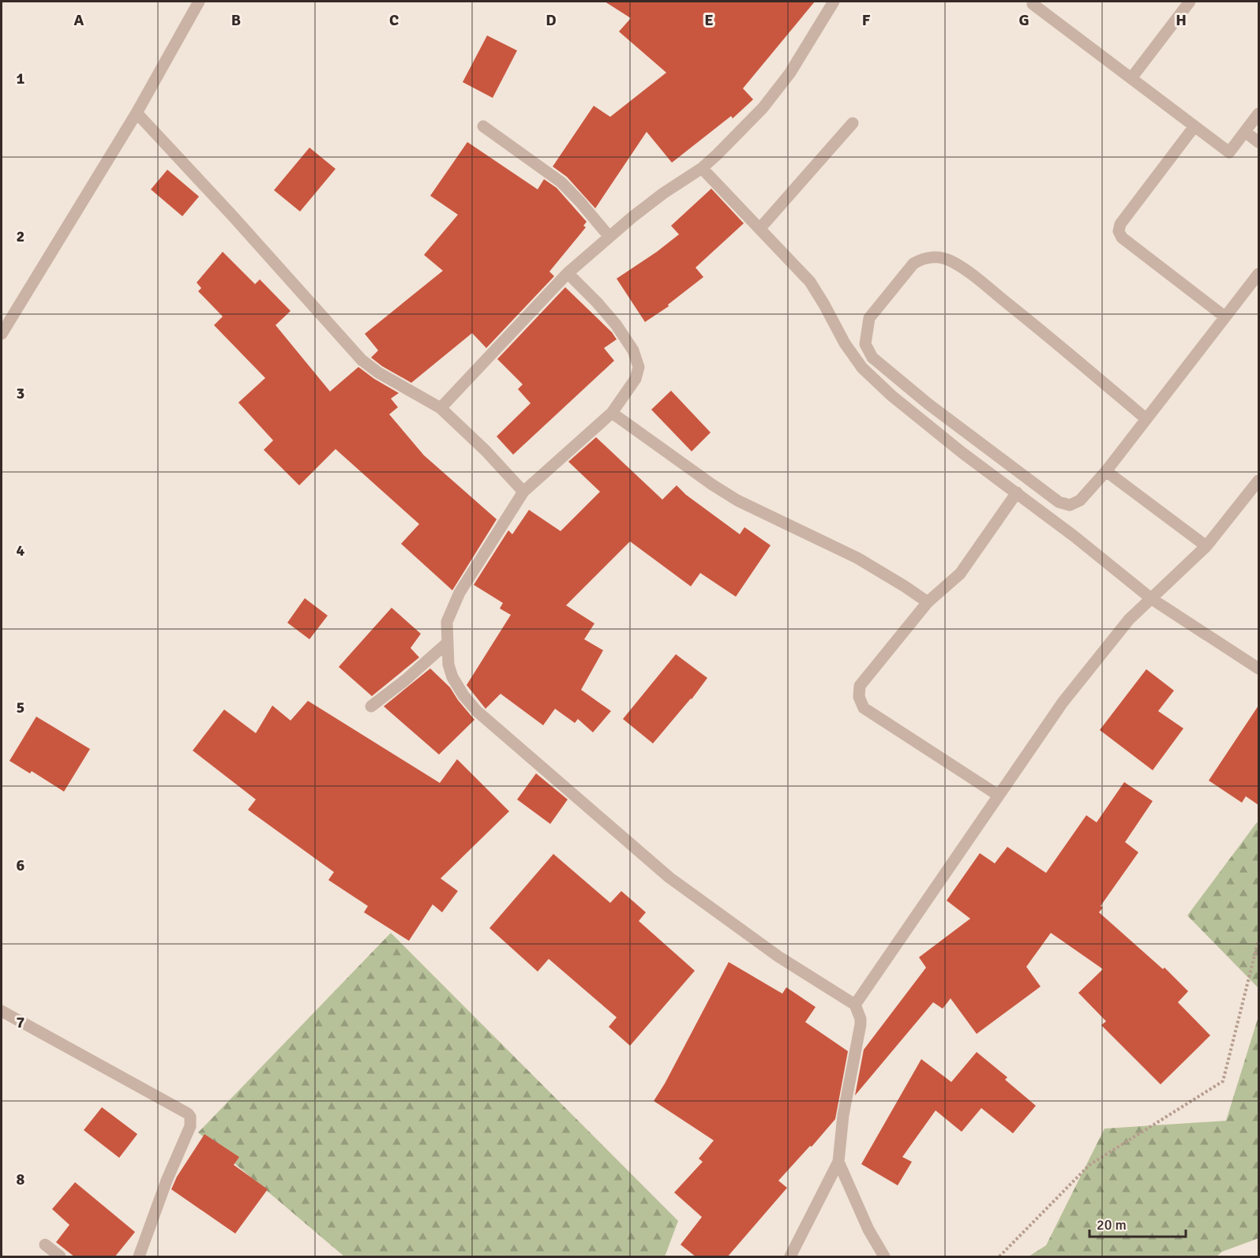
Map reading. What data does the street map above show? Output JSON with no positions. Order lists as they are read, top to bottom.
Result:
{
  "scale_bar": "20 m",
  "grid": {
    "columns": [
      "A",
      "B",
      "C",
      "D",
      "E",
      "F",
      "G",
      "H"
    ],
    "rows": [
      "1",
      "2",
      "3",
      "4",
      "5",
      "6",
      "7",
      "8"
    ]
  }
}
